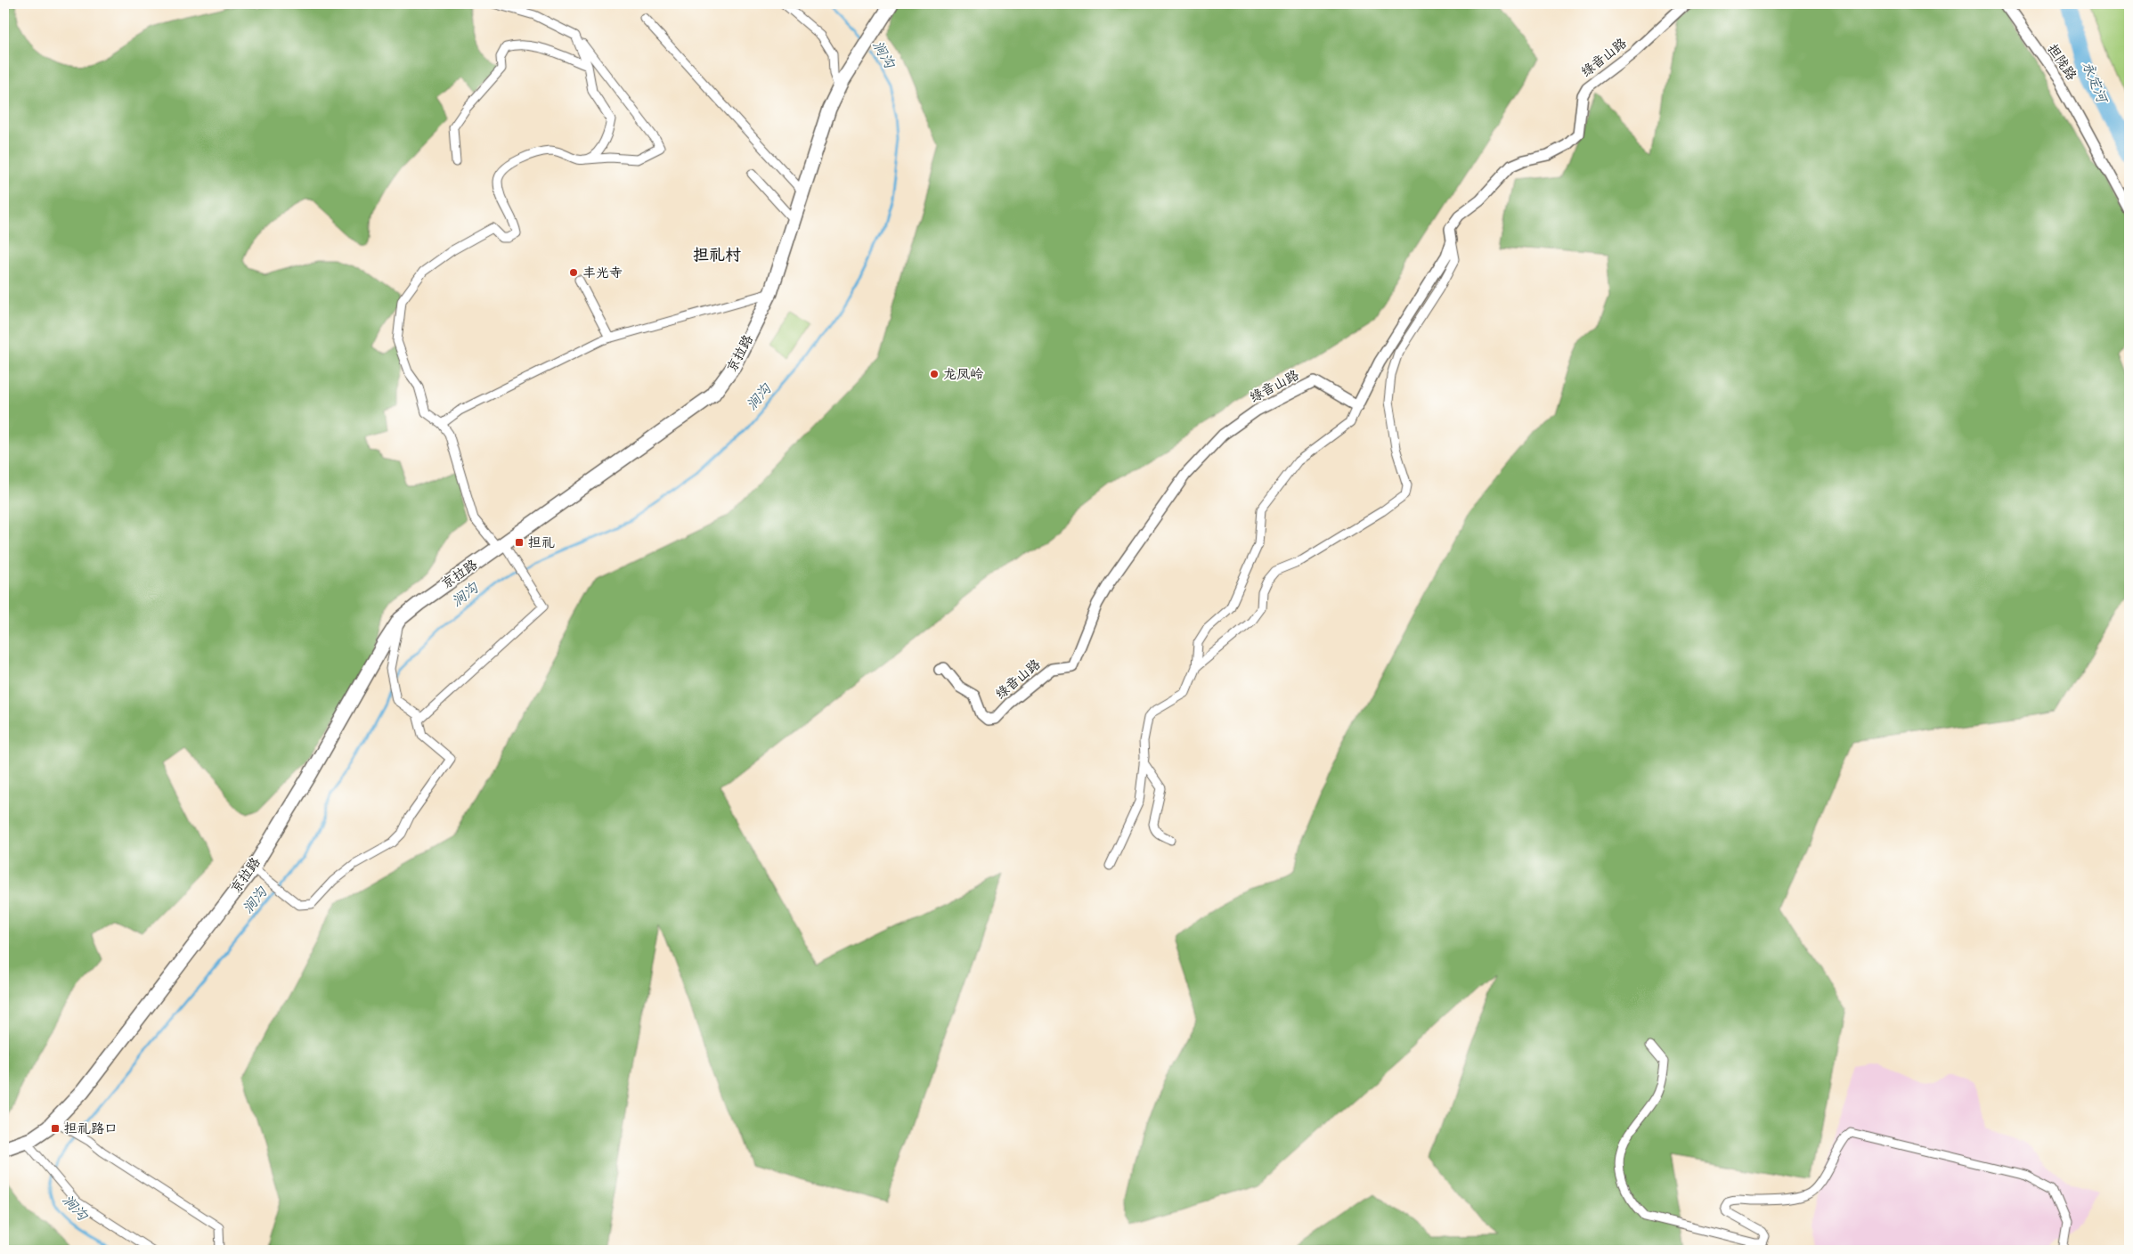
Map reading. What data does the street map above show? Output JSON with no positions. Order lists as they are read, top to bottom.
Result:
{
  "streets": {
    "highway": ["京拉路"],
    "street": ["绿音山路", "担陇路"]
  },
  "districts": ["担礼村"],
  "water": ["涧沟", "永定河"],
  "places": {
    "other": ["丰光寺", "龙凤岭"],
    "transit": ["担礼", "担礼路口"]
  }
}
